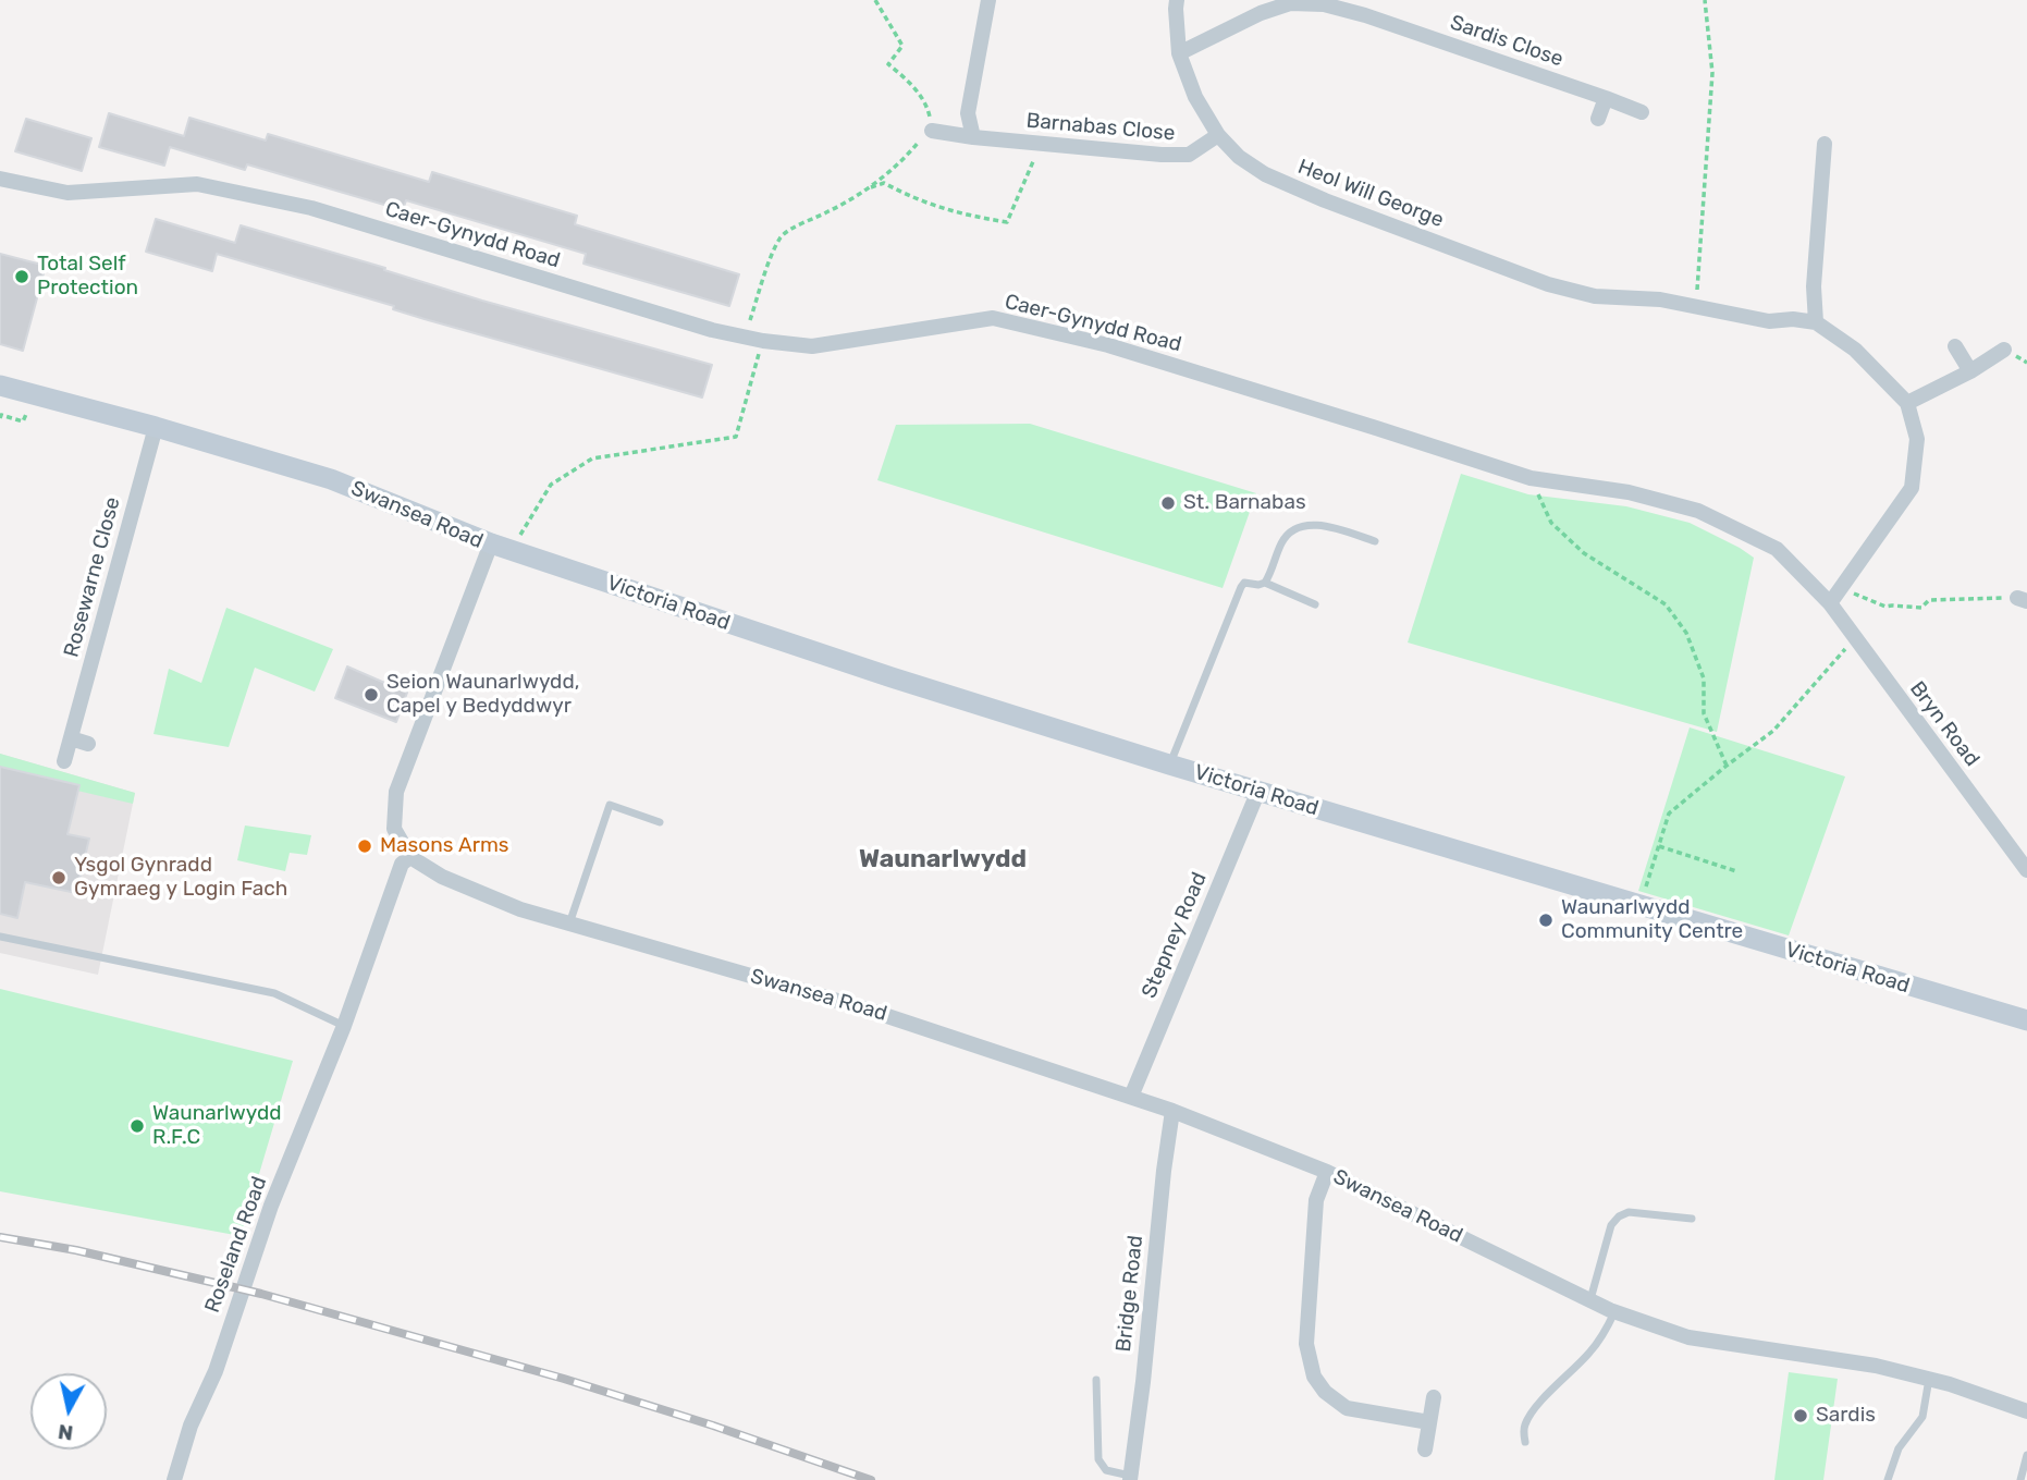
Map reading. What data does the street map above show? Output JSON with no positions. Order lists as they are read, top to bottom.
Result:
{
  "streets": {
    "main road": ["Swansea Road", "Victoria Road"],
    "street": [
      "Sardis Close",
      "Barnabas Close",
      "Heol Will George",
      "Caer-Gynydd Road",
      "Rosewarne Close",
      "Bryn Road",
      "Stepney Road",
      "Roseland Road",
      "Bridge Road"
    ]
  },
  "crossings": [
    ["Sardis Close", "Heol Will George"],
    ["Barnabas Close", "Heol Will George"],
    ["Caer-Gynydd Road", "Bryn Road"],
    ["Swansea Road", "Rosewarne Close"],
    ["Swansea Road", "Victoria Road"],
    ["Swansea Road", "Stepney Road"],
    ["Swansea Road", "Roseland Road"],
    ["Swansea Road", "Bridge Road"],
    ["Victoria Road", "Stepney Road"]
  ],
  "districts": ["Waunarlwydd"],
  "places": [
    "Total Self Protection",
    "St. Barnabas",
    "Seion Waunarlwydd, Capel y Bedyddwyr",
    "Masons Arms",
    "Ysgol Gynradd Gymraeg y Login Fach",
    "Waunarlwydd Community Centre",
    "Waunarlwydd R.F.C",
    "Sardis"
  ],
  "north": "bottom"
}
